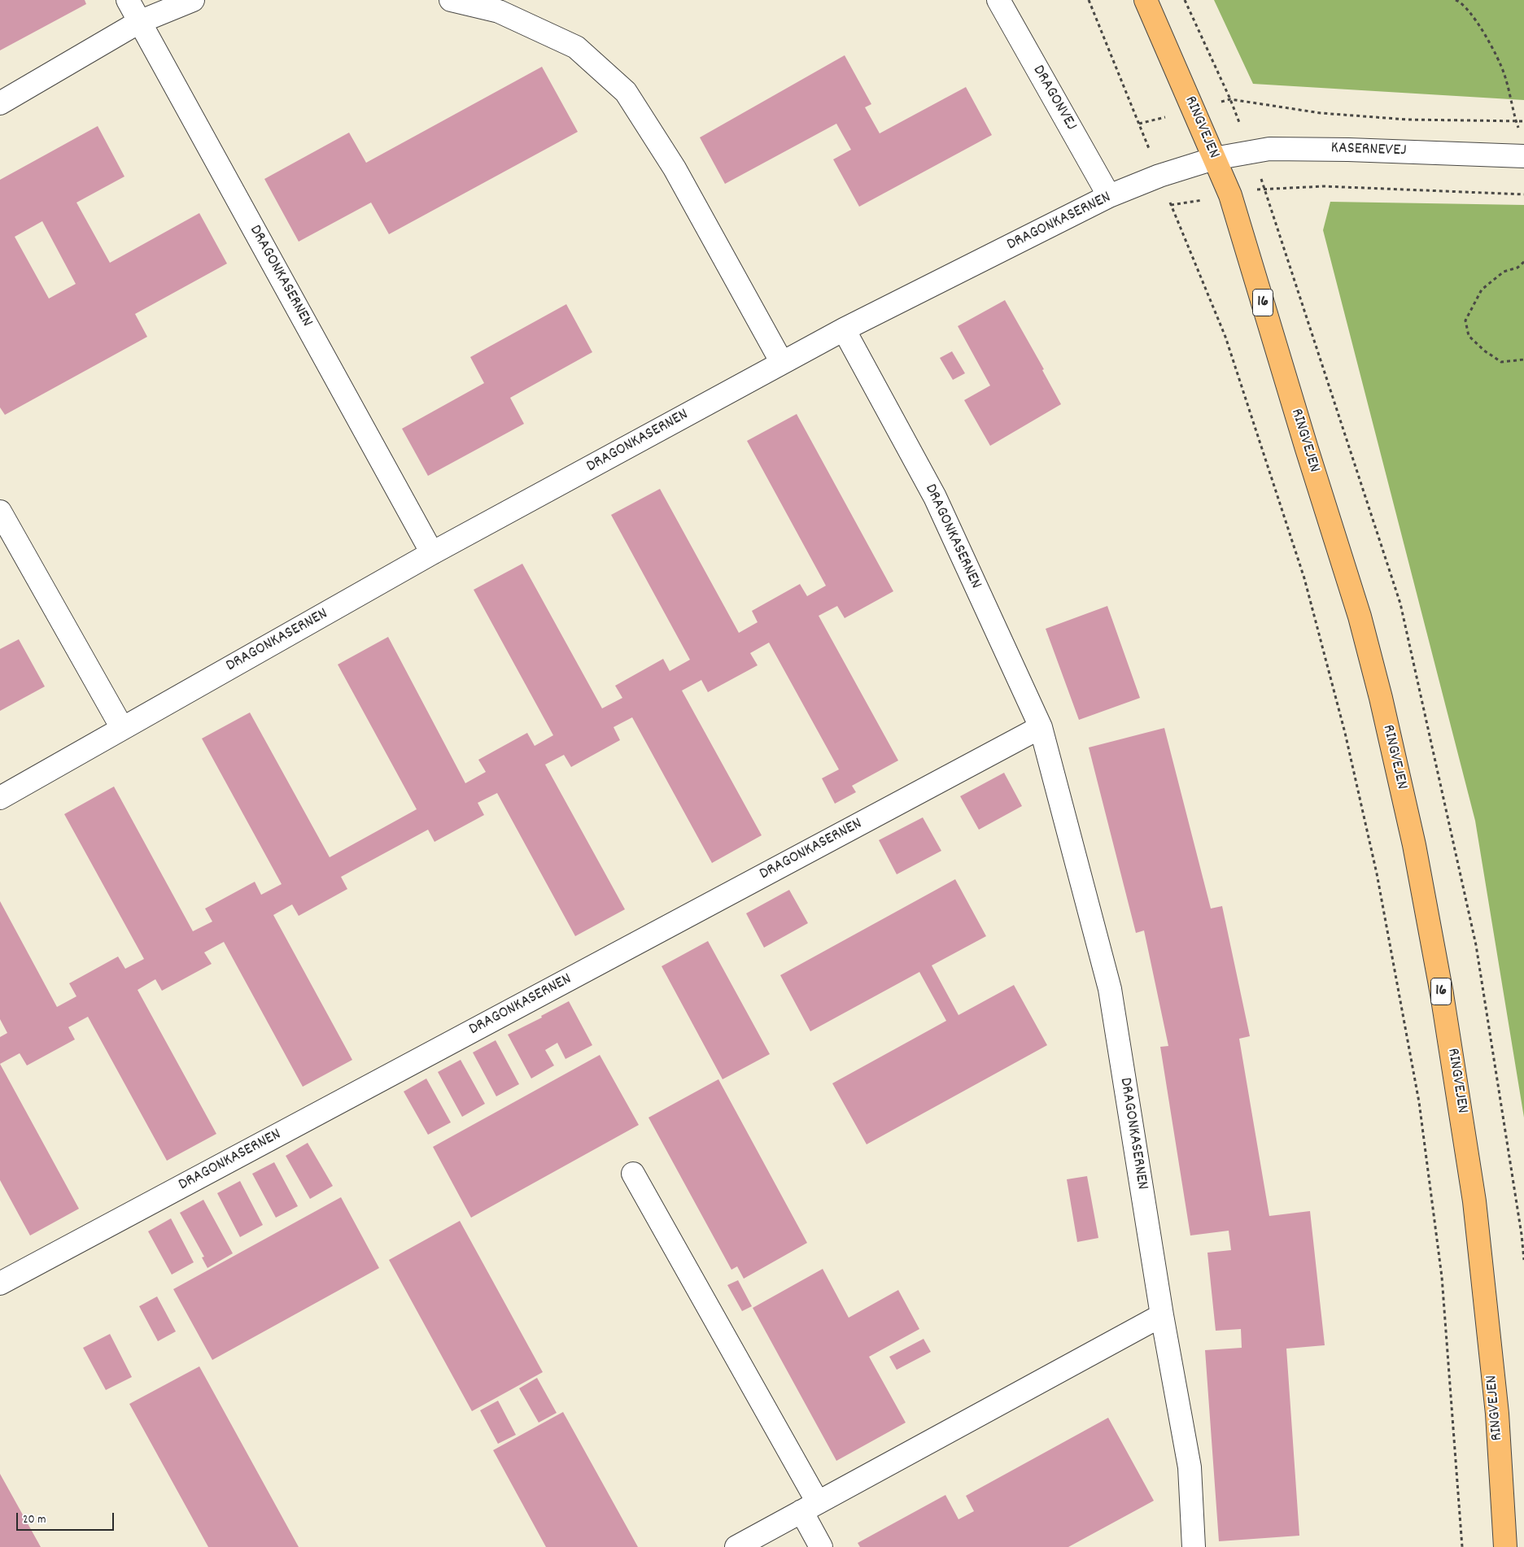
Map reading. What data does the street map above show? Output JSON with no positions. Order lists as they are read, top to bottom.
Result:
{
  "streets": {
    "main road": ["RINGVEJEN", "16"],
    "street": ["DRAGONVEJ", "KASERNEVEJ", "DRAGONKASERNEN"]
  },
  "crossings": [
    ["DRAGONVEJ", "DRAGONKASERNEN"],
    ["RINGVEJEN", "KASERNEVEJ"],
    ["RINGVEJEN", "DRAGONKASERNEN"],
    ["KASERNEVEJ", "DRAGONKASERNEN"]
  ],
  "scale_bar": "20 m"
}
